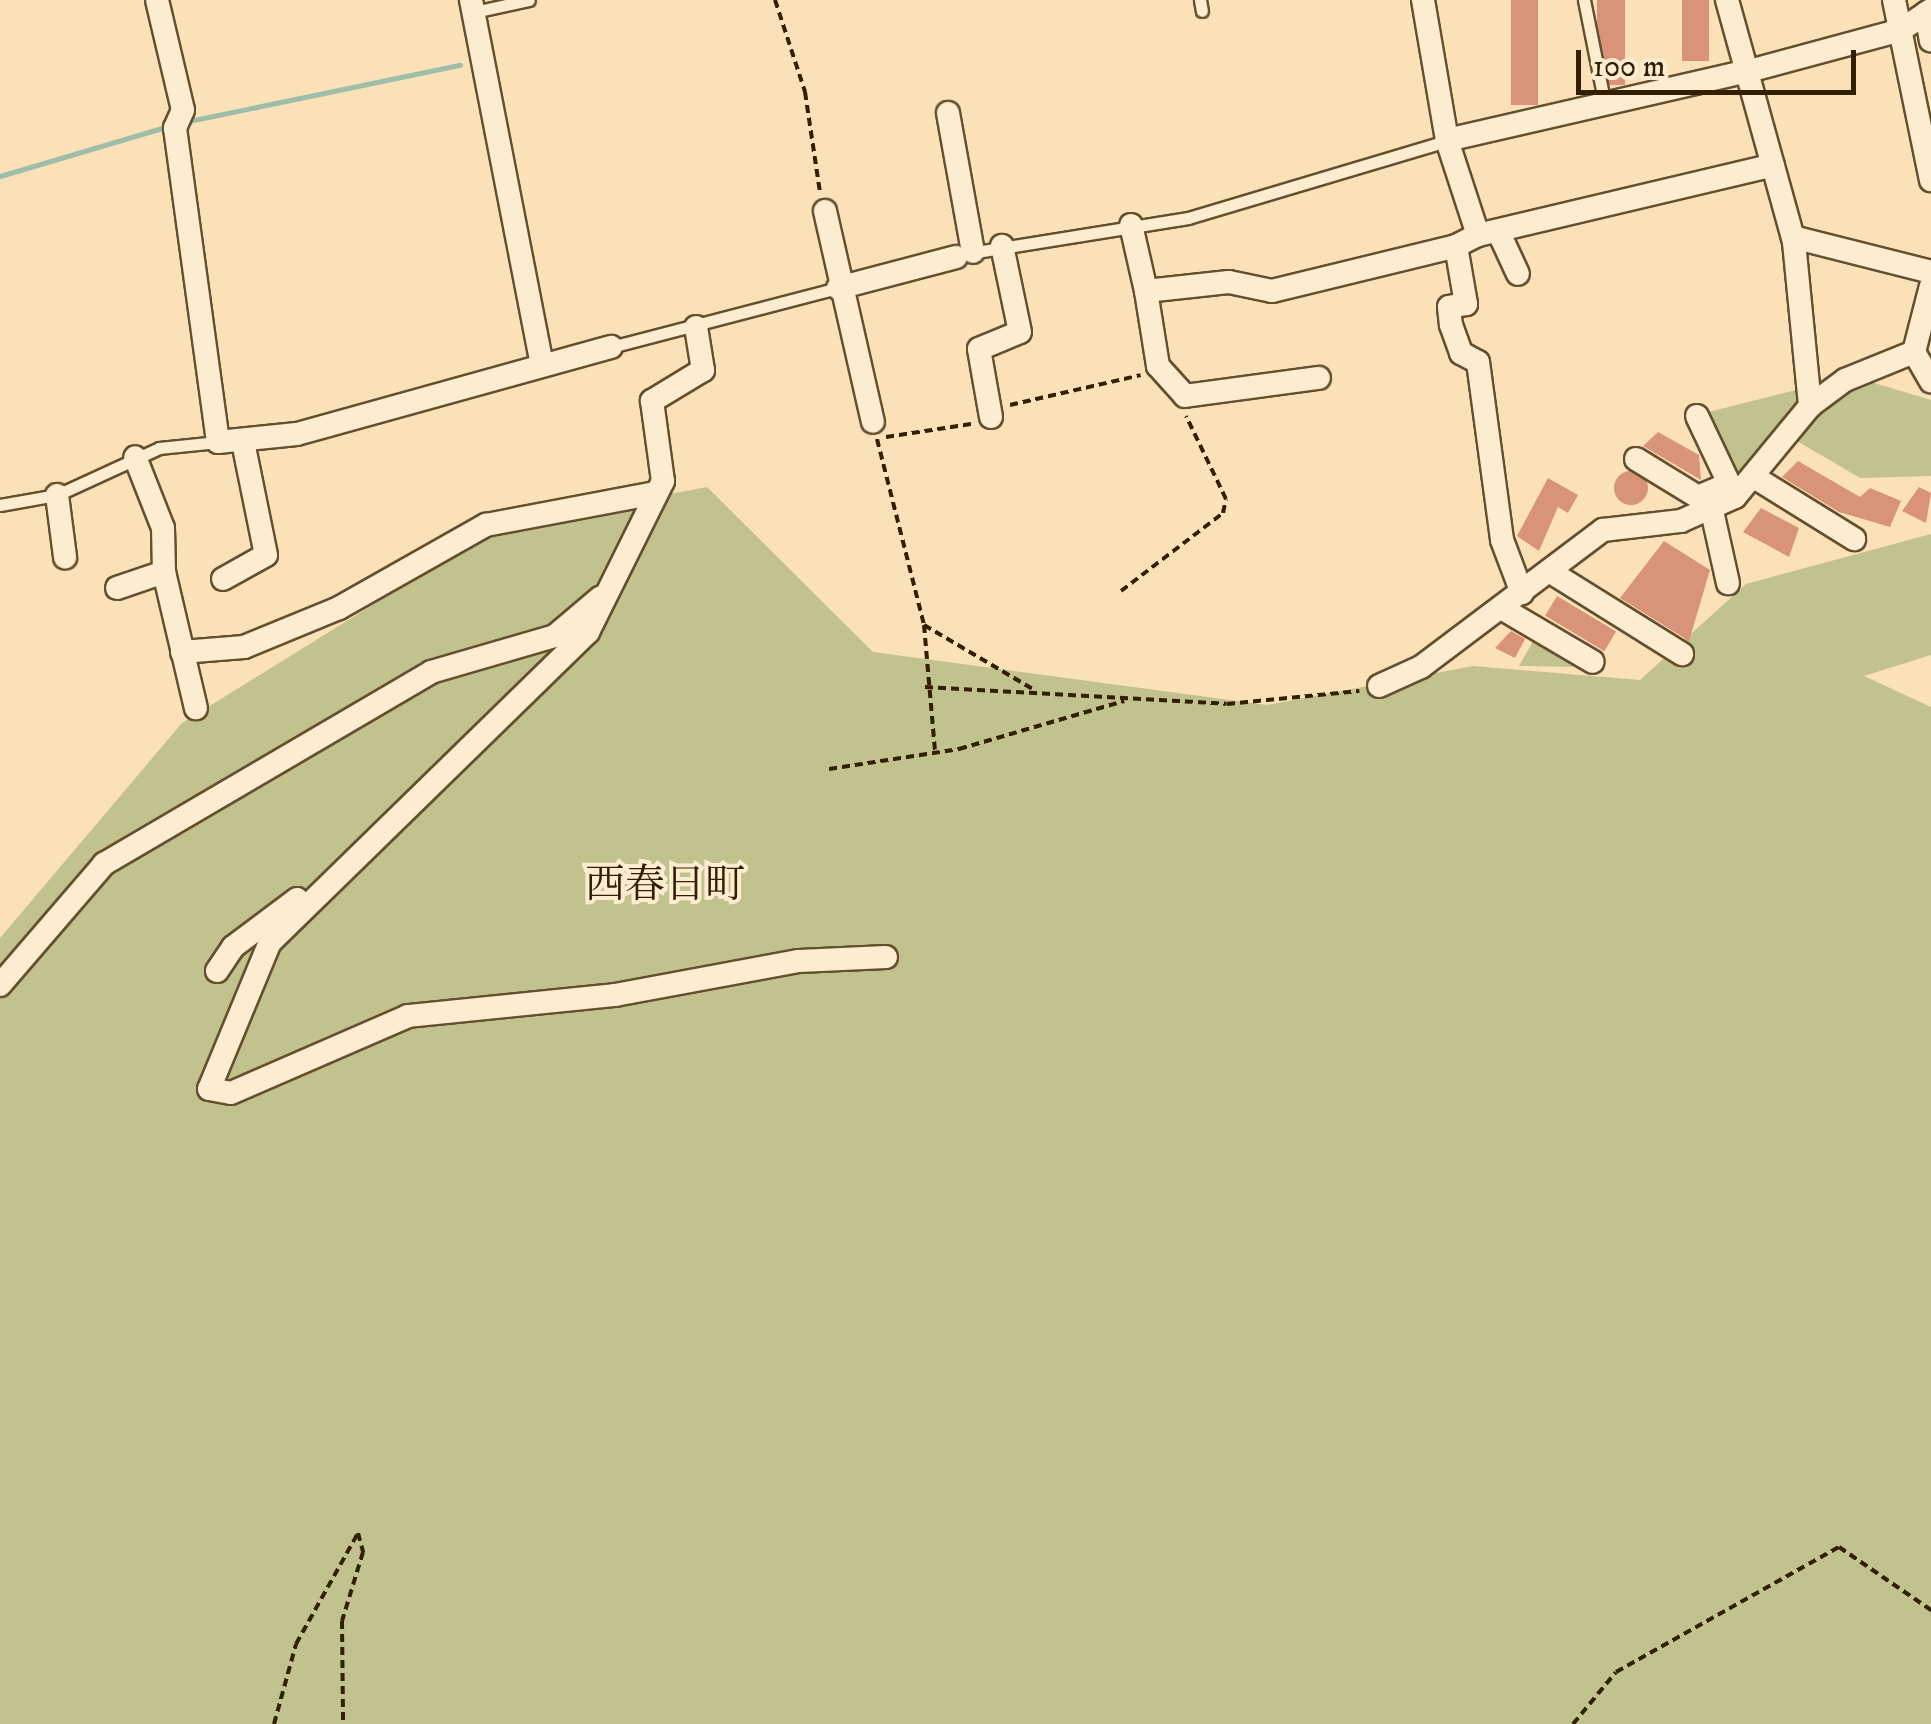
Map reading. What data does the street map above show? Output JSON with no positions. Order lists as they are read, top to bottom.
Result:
{
  "districts": ["西春日町"],
  "scale_bar": "100 m"
}
